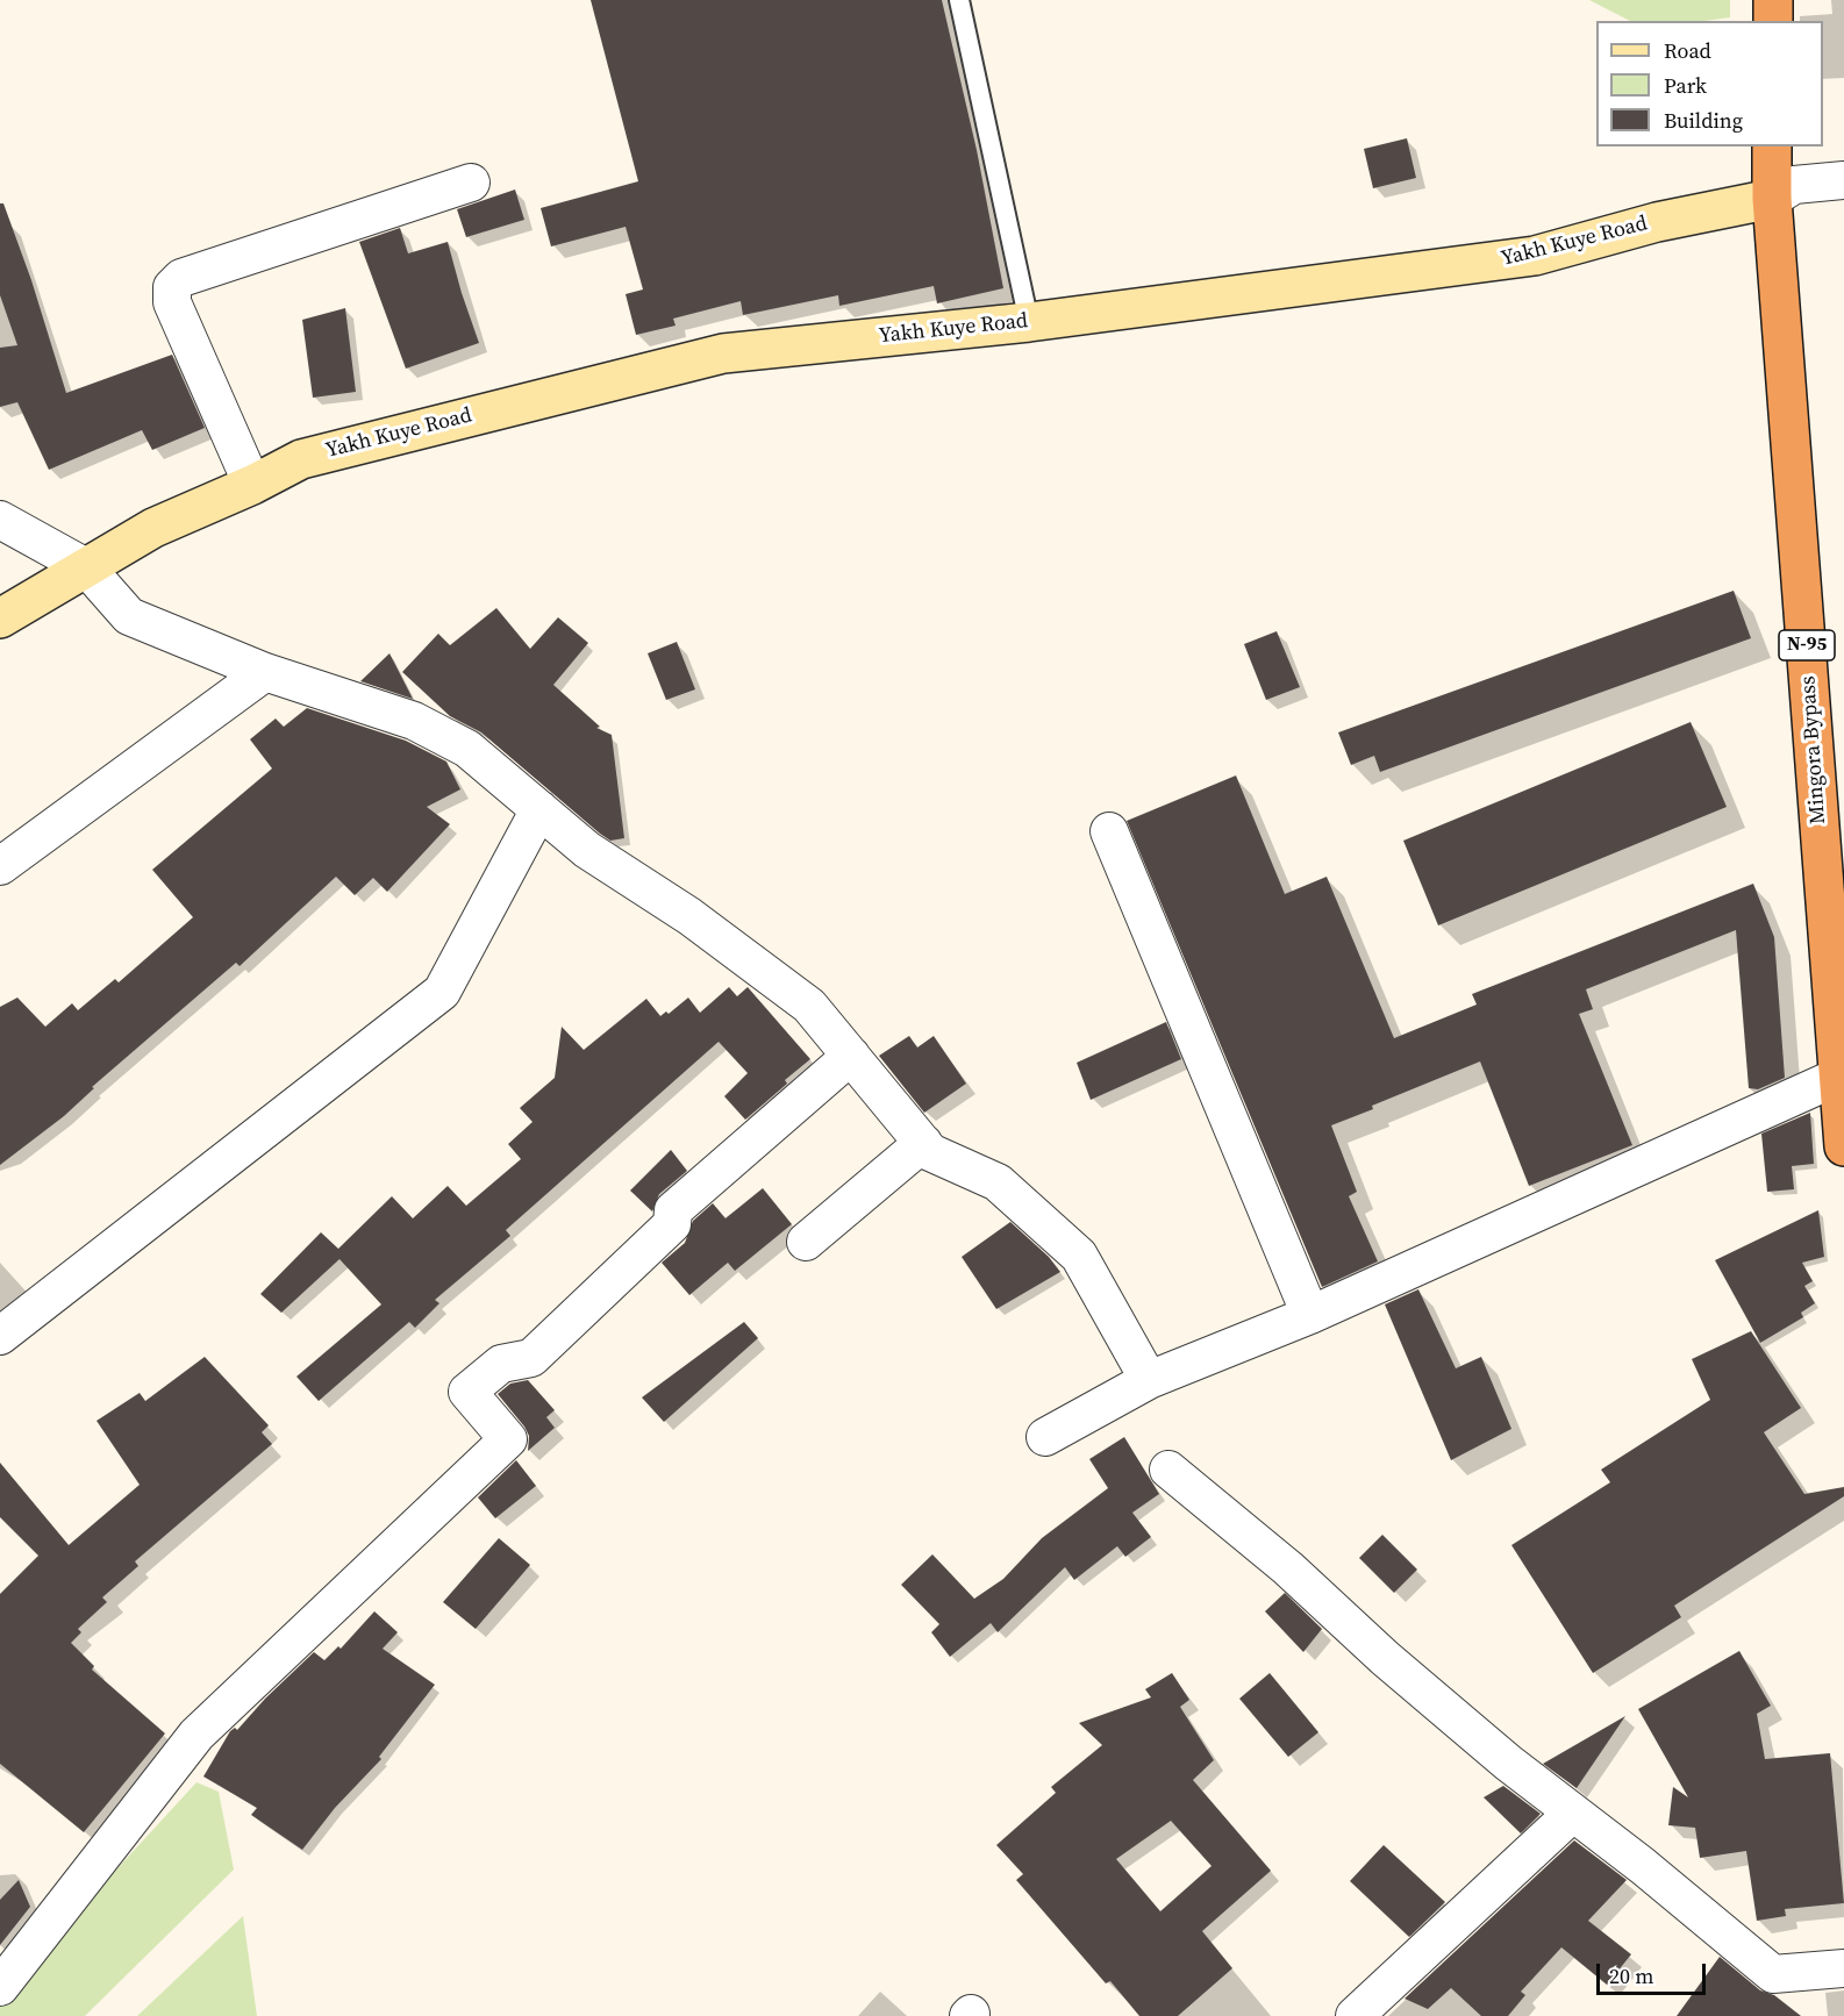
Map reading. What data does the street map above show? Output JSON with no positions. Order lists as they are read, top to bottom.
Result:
{
  "streets": {
    "highway": ["N-95", "Mingora Bypass"],
    "main road": ["Yakh Kuye Road"]
  },
  "crossings": [
    ["Yakh Kuye Road", "Mingora Bypass"]
  ],
  "legend": ["Road", "Park", "Building"],
  "scale_bar": "20 m"
}
